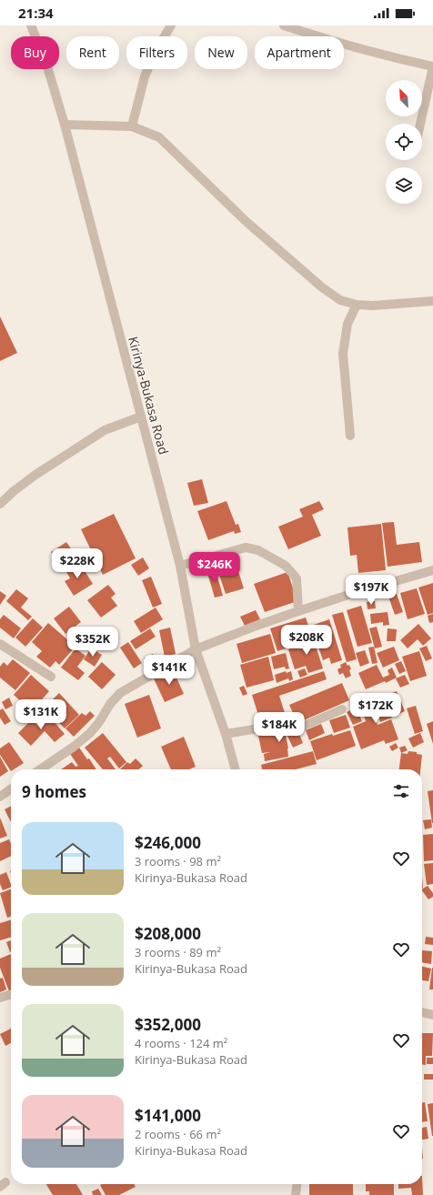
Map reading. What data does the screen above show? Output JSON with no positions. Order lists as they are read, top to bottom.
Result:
{
  "streets": {
    "street": ["Kirinya-Bukasa Road"]
  },
  "north": "top left",
  "page": {
    "status": "21:34",
    "chip": [
      "Buy",
      "Rent",
      "Filters",
      "New",
      "Apartment"
    ],
    "price": [
      "$228K",
      "$246K",
      "$197K",
      "$208K",
      "$352K",
      "$141K",
      "$172K",
      "$131K",
      "$184K"
    ],
    "heading": "9 homes",
    "list": [
      {
        "name": "$246,000",
        "note": "3 rooms · 98 m² · Kirinya-Bukasa Road"
      },
      {
        "name": "$208,000",
        "note": "3 rooms · 89 m² · Kirinya-Bukasa Road"
      },
      {
        "name": "$352,000",
        "note": "4 rooms · 124 m² · Kirinya-Bukasa Road"
      },
      {
        "name": "$141,000",
        "note": "2 rooms · 66 m² · Kirinya-Bukasa Road"
      }
    ]
  }
}
